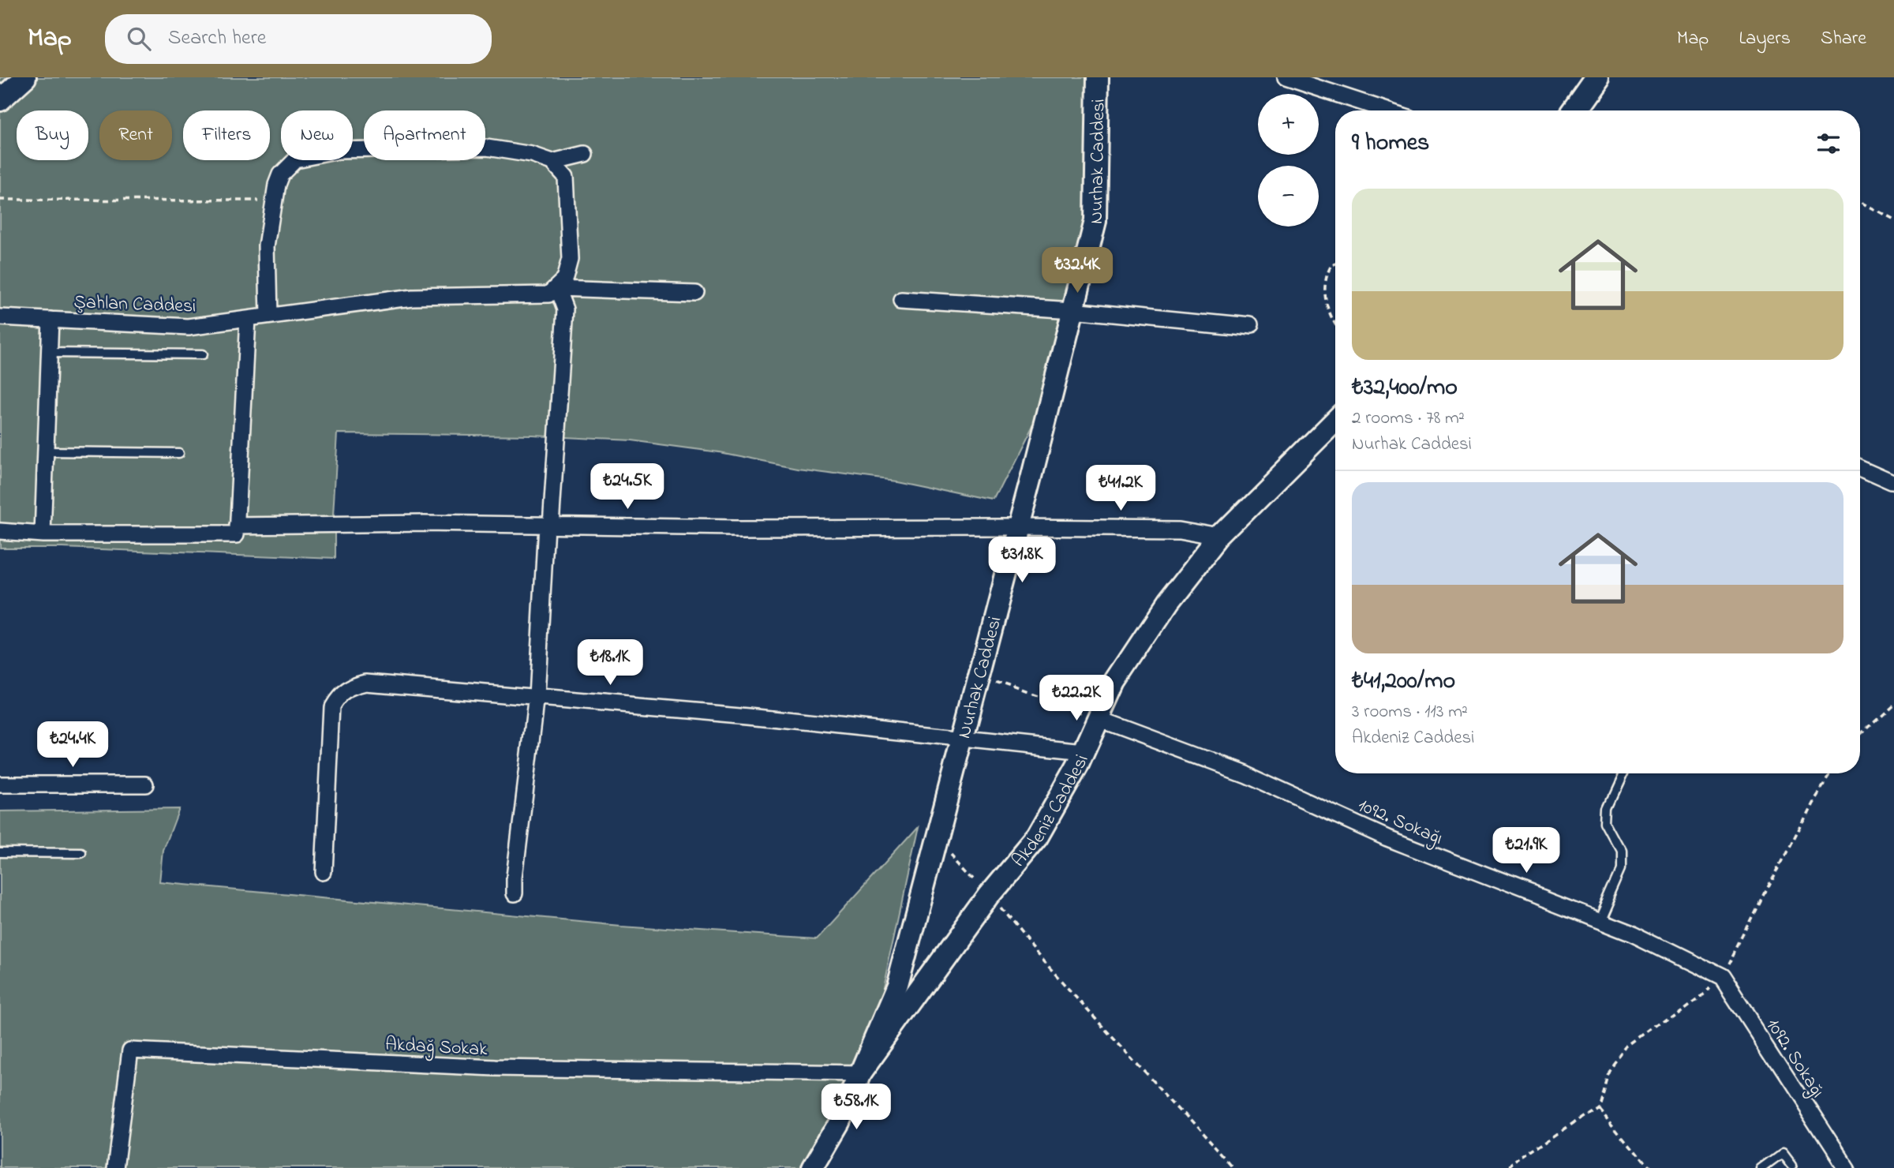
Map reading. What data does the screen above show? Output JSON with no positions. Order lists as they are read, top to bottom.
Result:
{
  "streets": {
    "street": [
      "Nurhak Caddesi",
      "Şahlan Caddesi",
      "Akdeniz Caddesi",
      "1092. Sokağı",
      "Akdağ Sokak"
    ]
  },
  "crossings": [
    ["Nurhak Caddesi", "Akdeniz Caddesi"],
    ["Nurhak Caddesi", "Akdağ Sokak"],
    ["Akdeniz Caddesi", "1092. Sokağı"],
    ["Akdeniz Caddesi", "Akdağ Sokak"]
  ],
  "page": {
    "header": "Map",
    "search": "Search here",
    "nav": ["Map", "Layers", "Share"],
    "map_buttons": ["+", "−"],
    "chip": [
      "Buy",
      "Rent",
      "Filters",
      "New",
      "Apartment"
    ],
    "heading": "9 homes",
    "list": [
      {
        "name": "₺32,400/mo",
        "note": "2 rooms · 78 m² · Nurhak Caddesi"
      },
      {
        "name": "₺41,200/mo",
        "note": "3 rooms · 113 m² · Akdeniz Caddesi"
      }
    ],
    "price": [
      "₺32.4K",
      "₺24.5K",
      "₺41.2K",
      "₺31.8K",
      "₺18.1K",
      "₺22.2K",
      "₺24.4K",
      "₺21.9K",
      "₺58.1K"
    ]
  }
}
